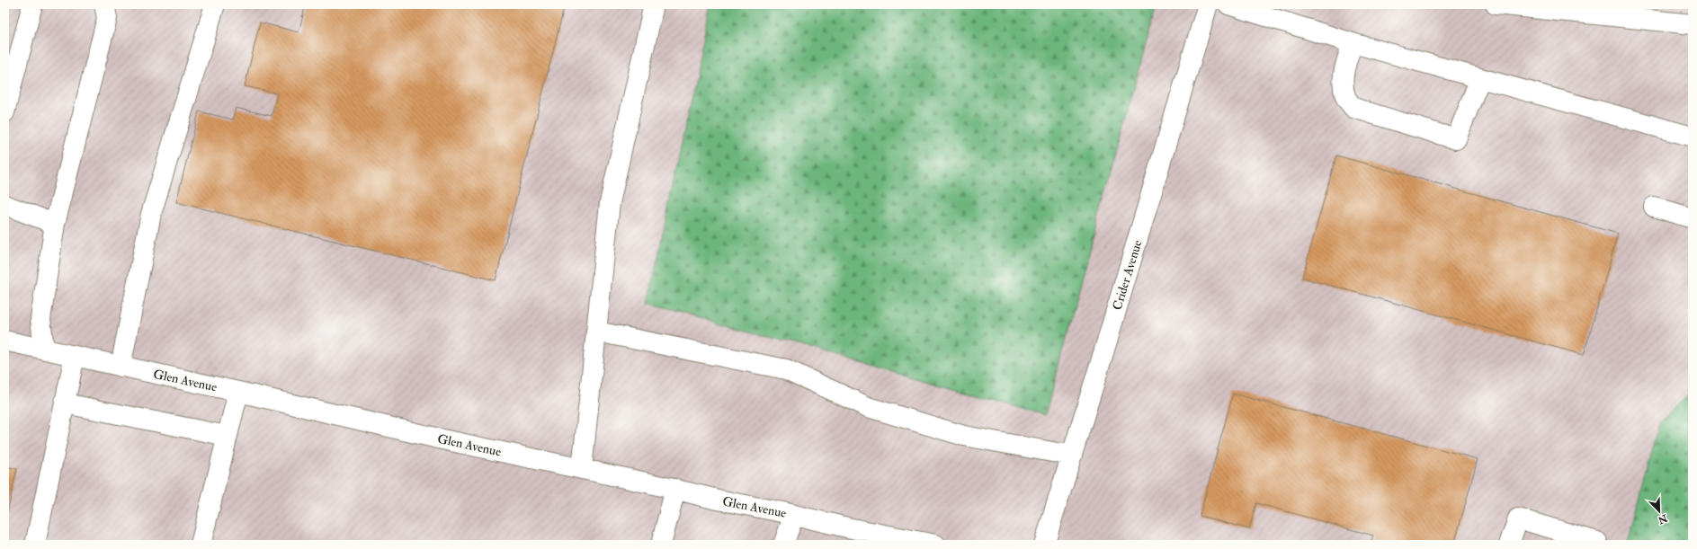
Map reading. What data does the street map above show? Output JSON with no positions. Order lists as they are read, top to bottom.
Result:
{
  "streets": {
    "street": ["Crider Avenue", "Glen Avenue"]
  },
  "north": "bottom right"
}
